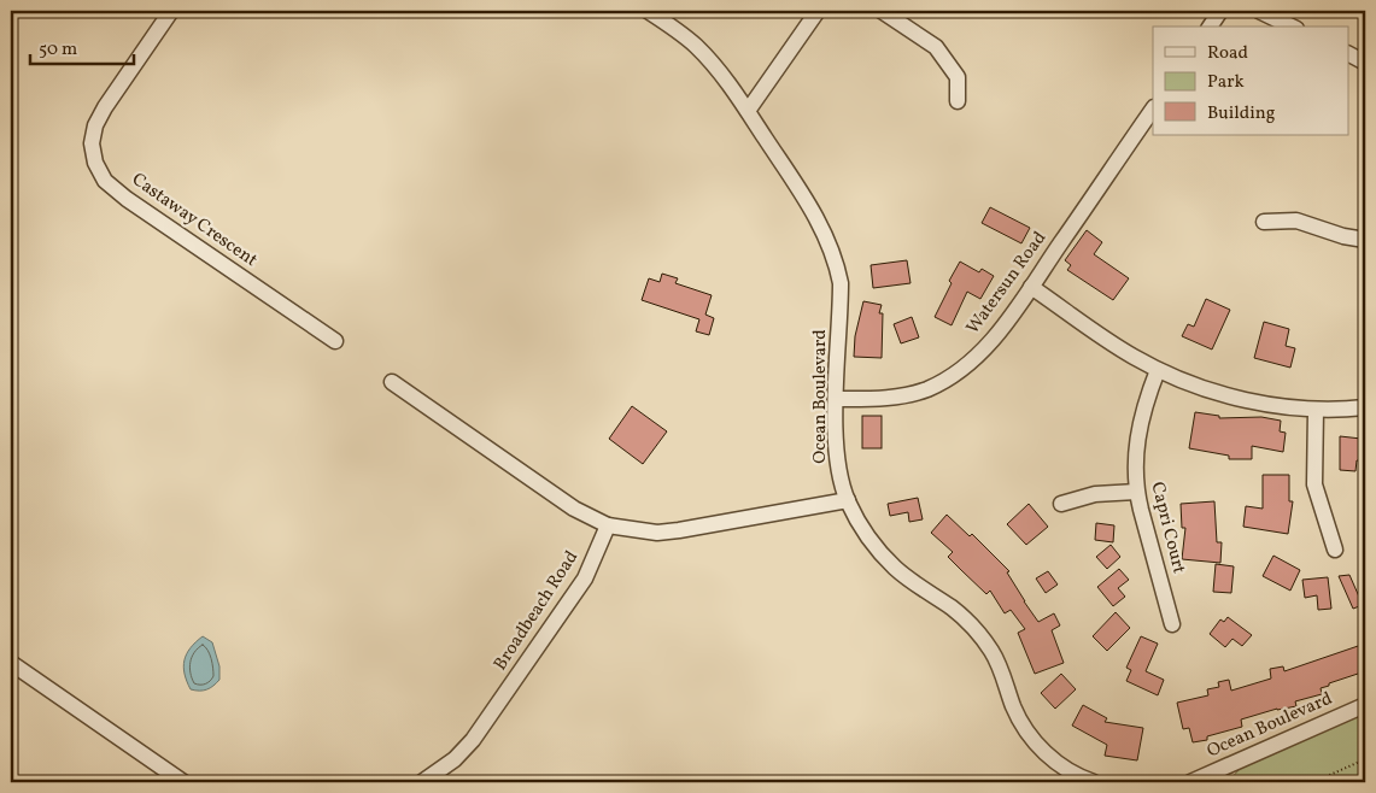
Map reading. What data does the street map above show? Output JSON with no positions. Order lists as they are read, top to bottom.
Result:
{
  "streets": {
    "street": [
      "Castaway Crescent",
      "Watersun Road",
      "Ocean Boulevard",
      "Capri Court",
      "Broadbeach Road"
    ]
  },
  "crossings": [
    ["Watersun Road", "Ocean Boulevard"]
  ],
  "legend": ["Road", "Park", "Building"],
  "scale_bar": "50 m"
}
